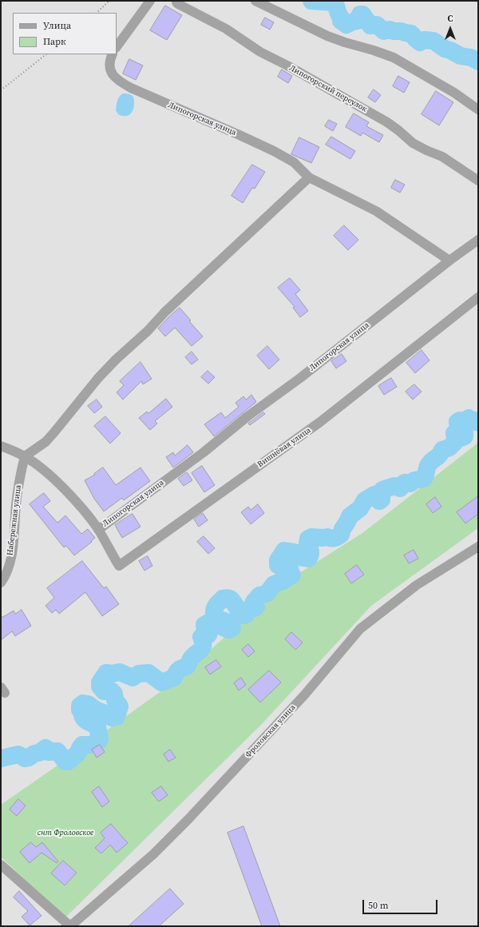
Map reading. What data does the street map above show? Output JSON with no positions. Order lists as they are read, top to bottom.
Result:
{
  "streets": {
    "street": [
      "Липогорский переулок",
      "Липогорская улица",
      "Вишнёвая улица",
      "Набережная улица",
      "Фроловская улица"
    ]
  },
  "crossings": [
    ["Липогорская улица", "Вишнёвая улица"]
  ],
  "parks": ["снт Фроловское"],
  "legend": ["Улица", "Парк"],
  "scale_bar": "50 m",
  "north": "top"
}
